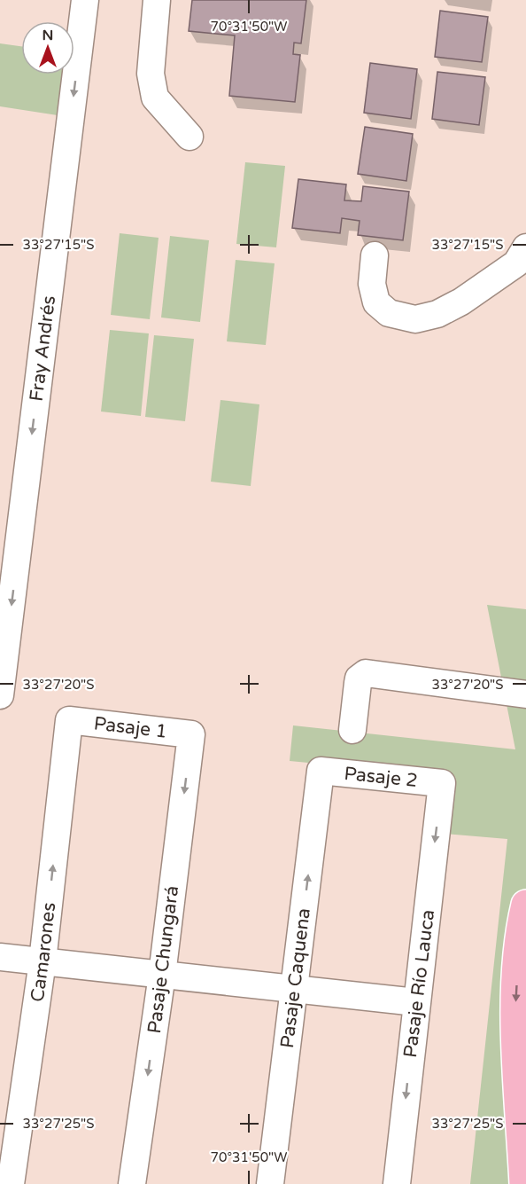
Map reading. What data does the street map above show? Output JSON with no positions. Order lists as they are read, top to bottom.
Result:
{
  "streets": {
    "street": [
      "Fray Andrés",
      "Pasaje 1",
      "Pasaje 2",
      "Camarones",
      "Pasaje Chungará",
      "Pasaje Caquena",
      "Pasaje Río Lauca"
    ]
  },
  "crossings": [
    ["Pasaje 1", "Camarones"],
    ["Pasaje 1", "Pasaje Chungará"],
    ["Pasaje 2", "Pasaje Caquena"],
    ["Pasaje 2", "Pasaje Río Lauca"]
  ],
  "one_way": [
    "Fray Andrés",
    "Camarones",
    "Pasaje Chungará",
    "Pasaje Caquena",
    "Pasaje Río Lauca"
  ],
  "north": "top",
  "coordinates": [
    "70°31'50\"W",
    "33°27'15\"S",
    "33°27'20\"S",
    "33°27'25\"S"
  ]
}
